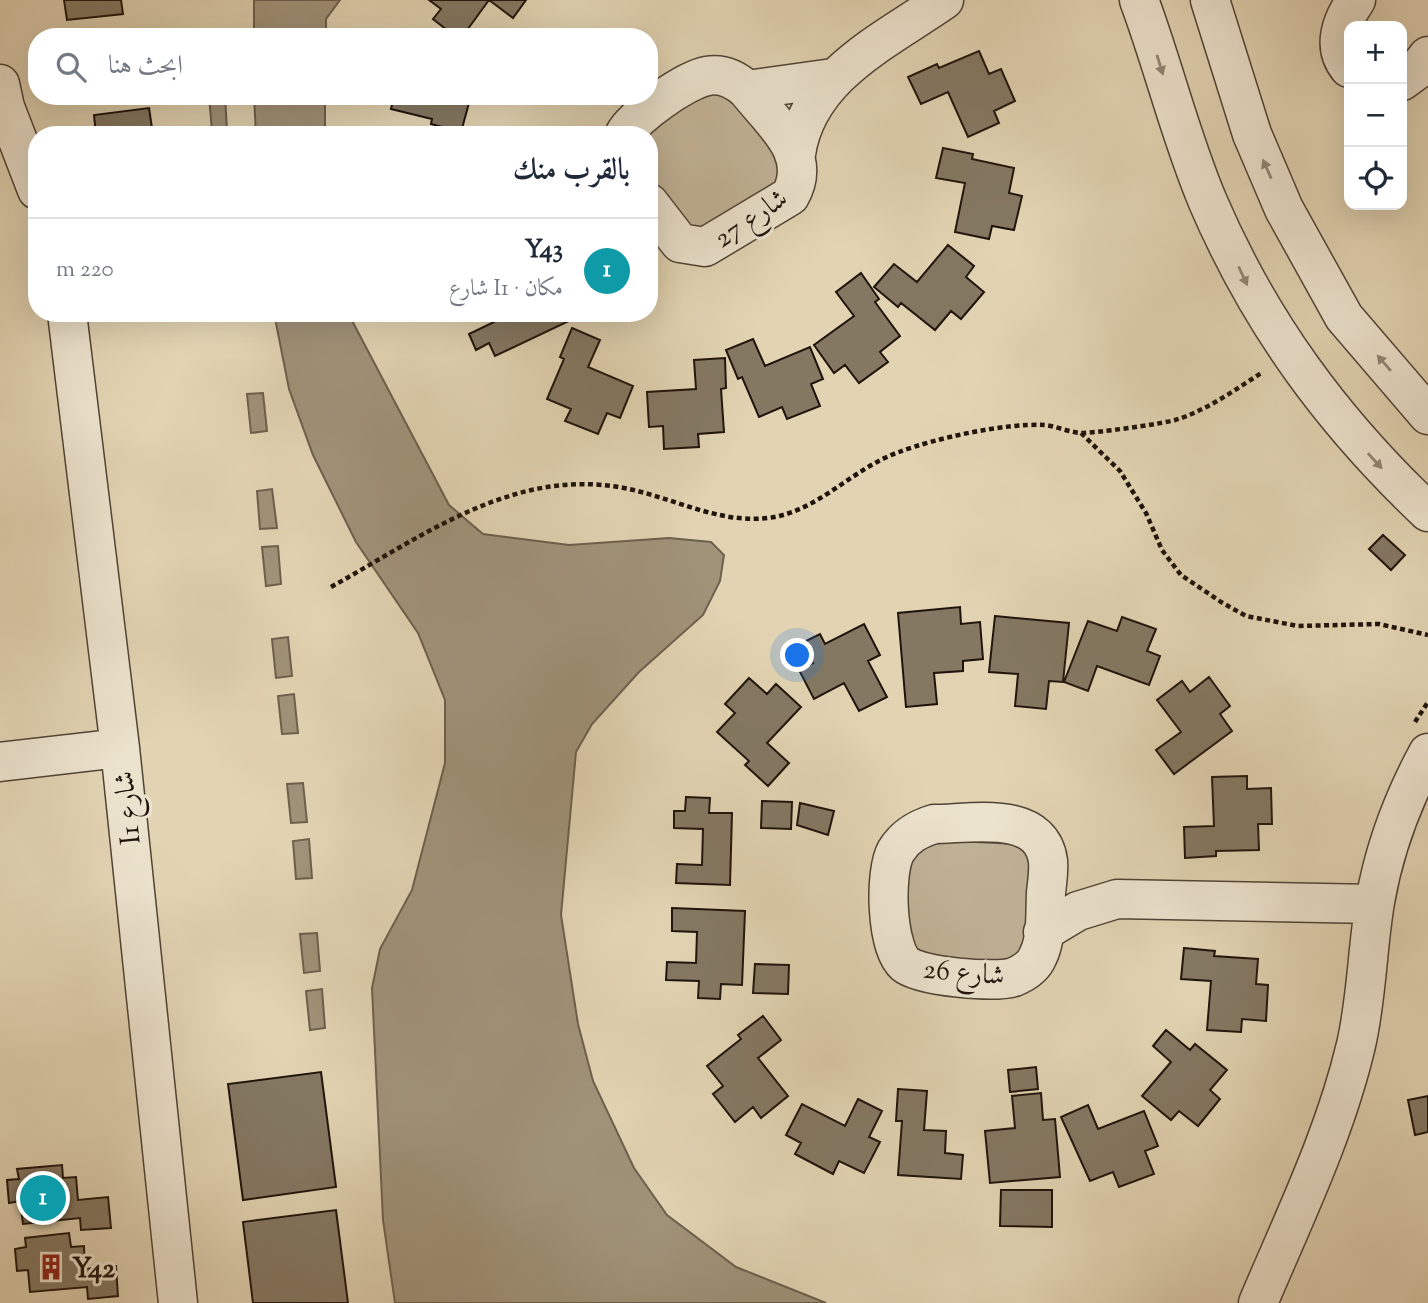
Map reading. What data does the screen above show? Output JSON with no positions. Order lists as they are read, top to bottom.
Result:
{
  "streets": {
    "street": ["شارع 27", "I1 شارع", "شارع 26"]
  },
  "places": {
    "building": ["Y42"]
  },
  "page": {
    "map_buttons": ["+", "−"],
    "search": "ابحث هنا",
    "heading": "بالقرب منك",
    "list": [
      {
        "mark": "1",
        "name": "Y43",
        "note": "مكان · I1 شارع",
        "value": "220 m"
      }
    ],
    "pins": "1"
  }
}
